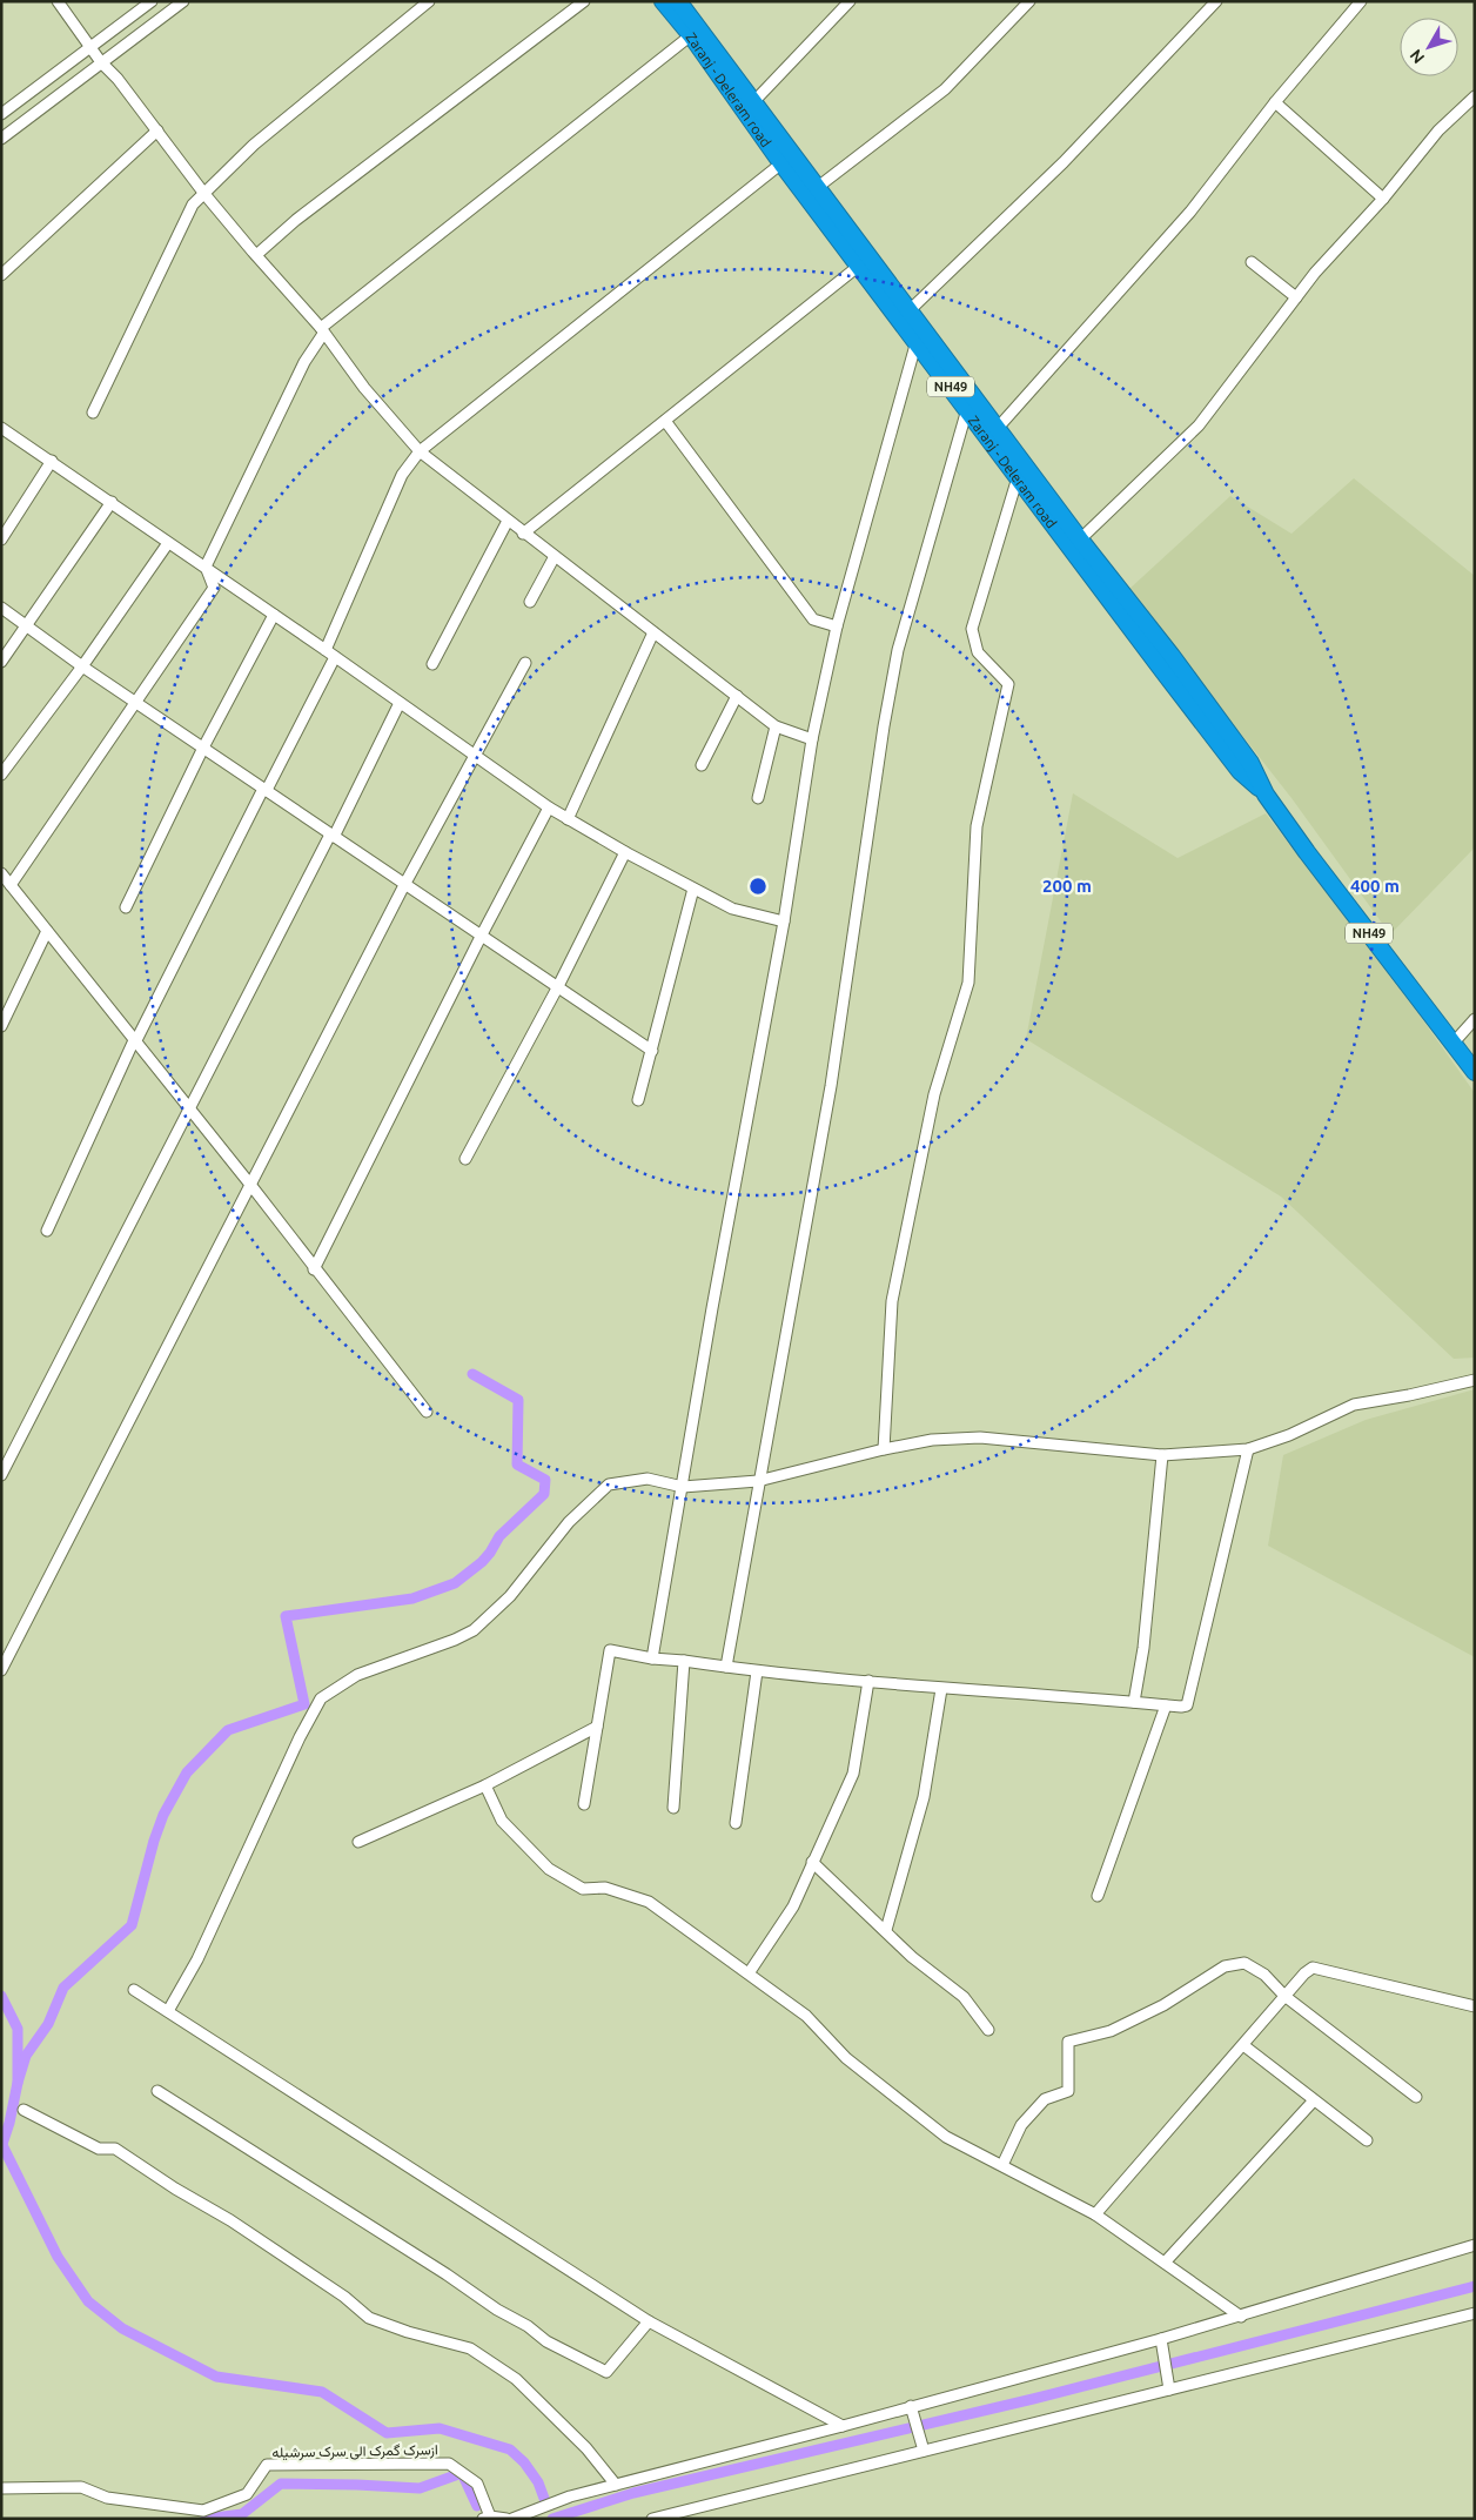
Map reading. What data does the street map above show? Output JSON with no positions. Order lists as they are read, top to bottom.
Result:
{
  "streets": {
    "highway": ["Zaranj - Deleram road", "NH49"],
    "street": ["ازسرک گمرک الی سرک سرشیله"]
  },
  "north": "bottom left",
  "rings": ["200 m", "400 m"]
}
